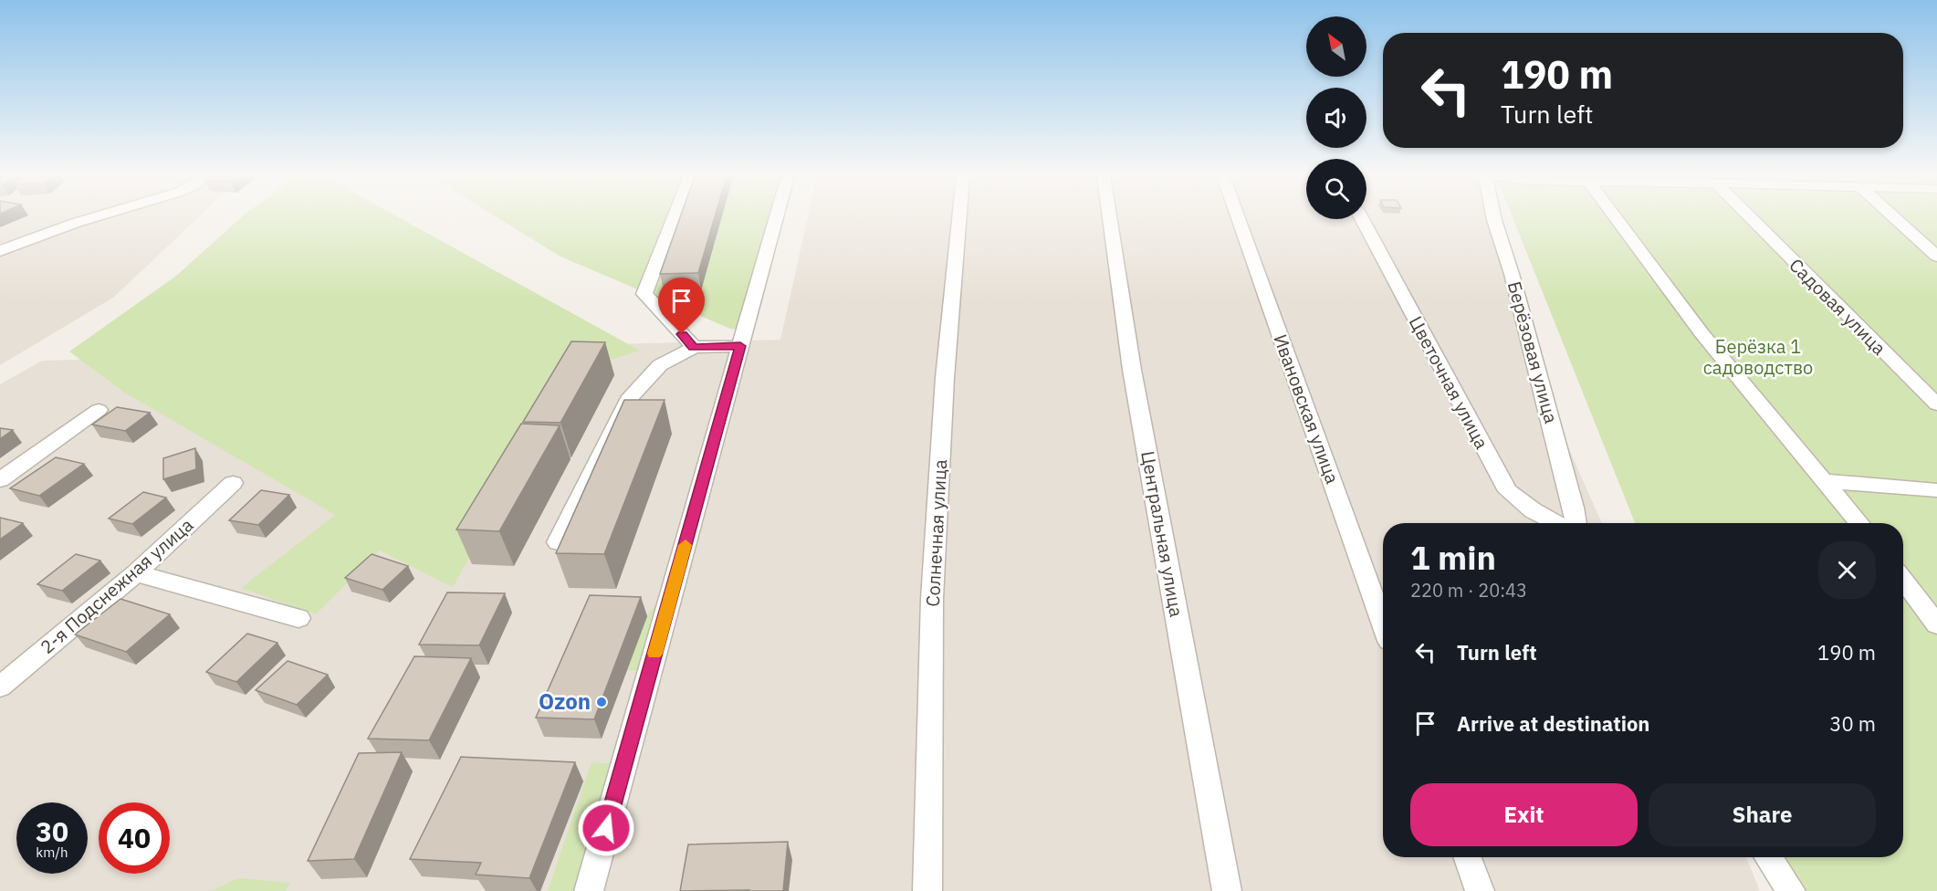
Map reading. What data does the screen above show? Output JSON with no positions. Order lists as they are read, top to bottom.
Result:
{
  "streets": {
    "street": [
      "Садовая улица",
      "Берёзовая улица",
      "Цветочная улица",
      "Ивановская улица",
      "Солнечная улица",
      "Центральная улица",
      "2-я Подснежная улица"
    ]
  },
  "parks": ["Берёзка 1 садоводство"],
  "places": ["Ozon"],
  "north": "top left",
  "page": {
    "turn": ["190 m", "Turn left"],
    "heading": ["1 min", "220 m · 20:43"],
    "list": [
      {
        "name": "Turn left",
        "value": "190 m"
      },
      {
        "name": "Arrive at destination",
        "value": "30 m"
      }
    ],
    "buttons": ["Exit", "Share"],
    "speed": "30 km/h",
    "limit": "40"
  }
}
